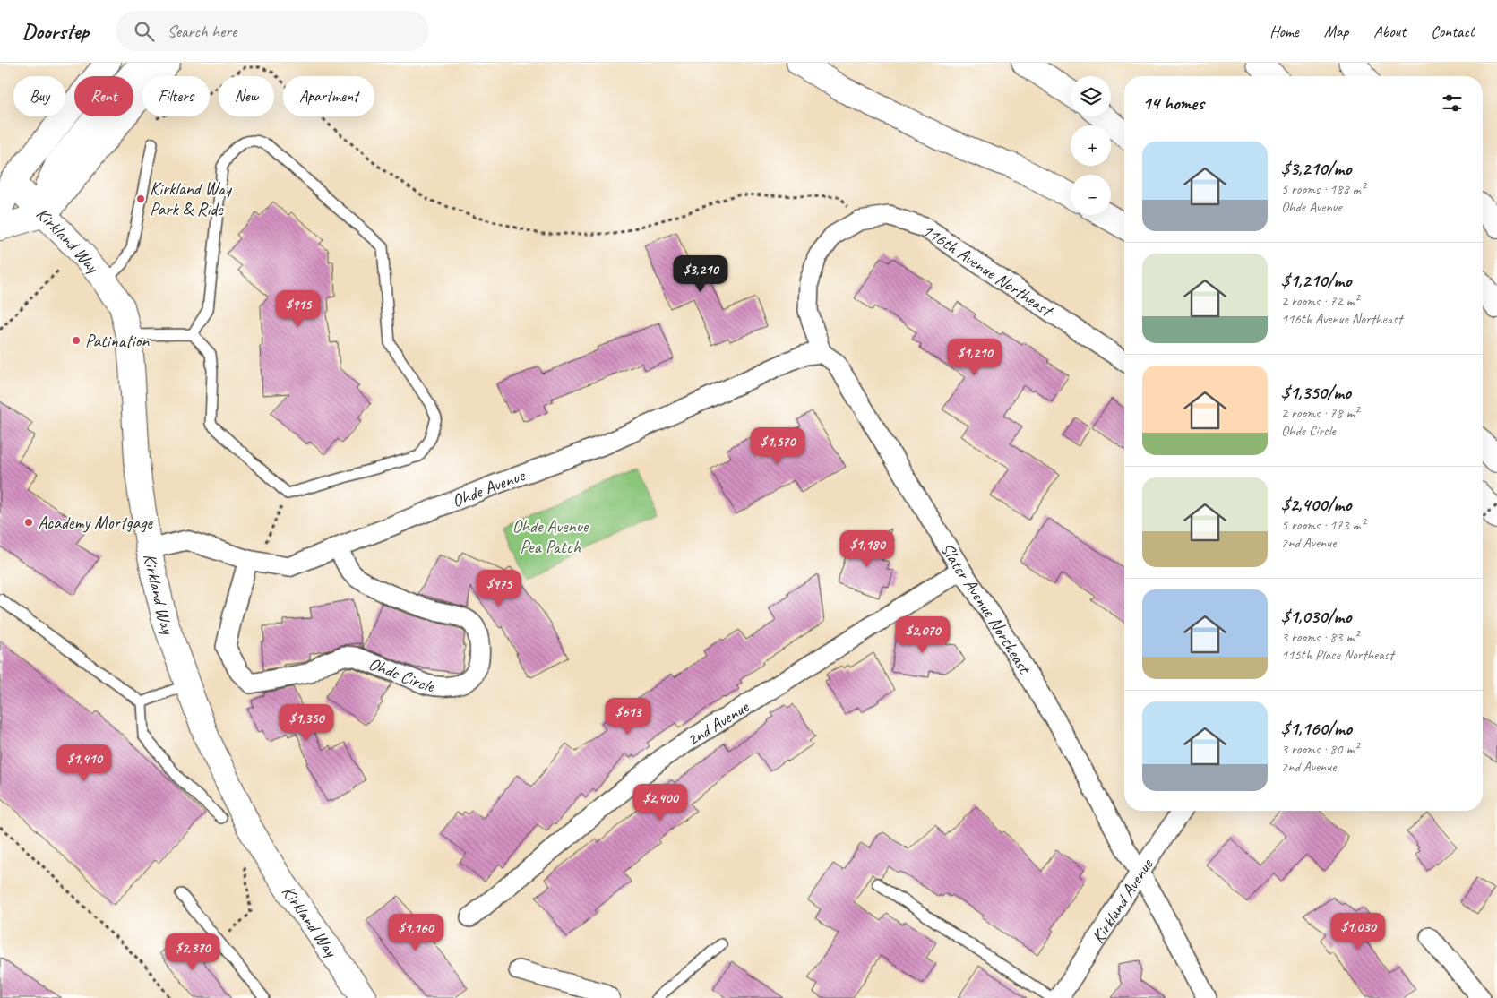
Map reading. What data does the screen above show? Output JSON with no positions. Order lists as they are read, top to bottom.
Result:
{
  "streets": {
    "main road": ["Kirkland Way"],
    "street": [
      "116th Avenue Northeast",
      "Ohde Avenue",
      "Slater Avenue Northeast",
      "Ohde Circle",
      "2nd Avenue",
      "Kirkland Avenue"
    ]
  },
  "crossings": [
    ["Kirkland Way", "Ohde Avenue"],
    ["116th Avenue Northeast", "Ohde Avenue"],
    ["116th Avenue Northeast", "Slater Avenue Northeast"],
    ["Ohde Avenue", "Slater Avenue Northeast"],
    ["Ohde Avenue", "Ohde Circle"],
    ["Slater Avenue Northeast", "2nd Avenue"],
    ["Slater Avenue Northeast", "Kirkland Avenue"]
  ],
  "parks": ["Ohde Avenue Pea Patch"],
  "places": ["Kirkland Way Park & Ride", "Patination", "Academy Mortgage"],
  "page": {
    "header": "Doorstep",
    "search": "Search here",
    "nav": [
      "Home",
      "Map",
      "About",
      "Contact"
    ],
    "map_buttons": ["+", "−"],
    "chip": [
      "Buy",
      "Rent",
      "Filters",
      "New",
      "Apartment"
    ],
    "heading": "14 homes",
    "list": [
      {
        "name": "$3,210/mo",
        "note": "5 rooms · 188 m² · Ohde Avenue"
      },
      {
        "name": "$1,210/mo",
        "note": "2 rooms · 72 m² · 116th Avenue Northeast"
      },
      {
        "name": "$1,350/mo",
        "note": "2 rooms · 78 m² · Ohde Circle"
      },
      {
        "name": "$2,400/mo",
        "note": "5 rooms · 173 m² · 2nd Avenue"
      },
      {
        "name": "$1,030/mo",
        "note": "3 rooms · 83 m² · 115th Place Northeast"
      },
      {
        "name": "$1,160/mo",
        "note": "3 rooms · 80 m² · 2nd Avenue"
      }
    ],
    "price": [
      "$3,210",
      "$915",
      "$1,210",
      "$1,570",
      "$1,180",
      "$975",
      "$2,070",
      "$613",
      "$1,350",
      "$1,410",
      "$2,400",
      "$1,030",
      "$1,160",
      "$2,370"
    ]
  }
}
